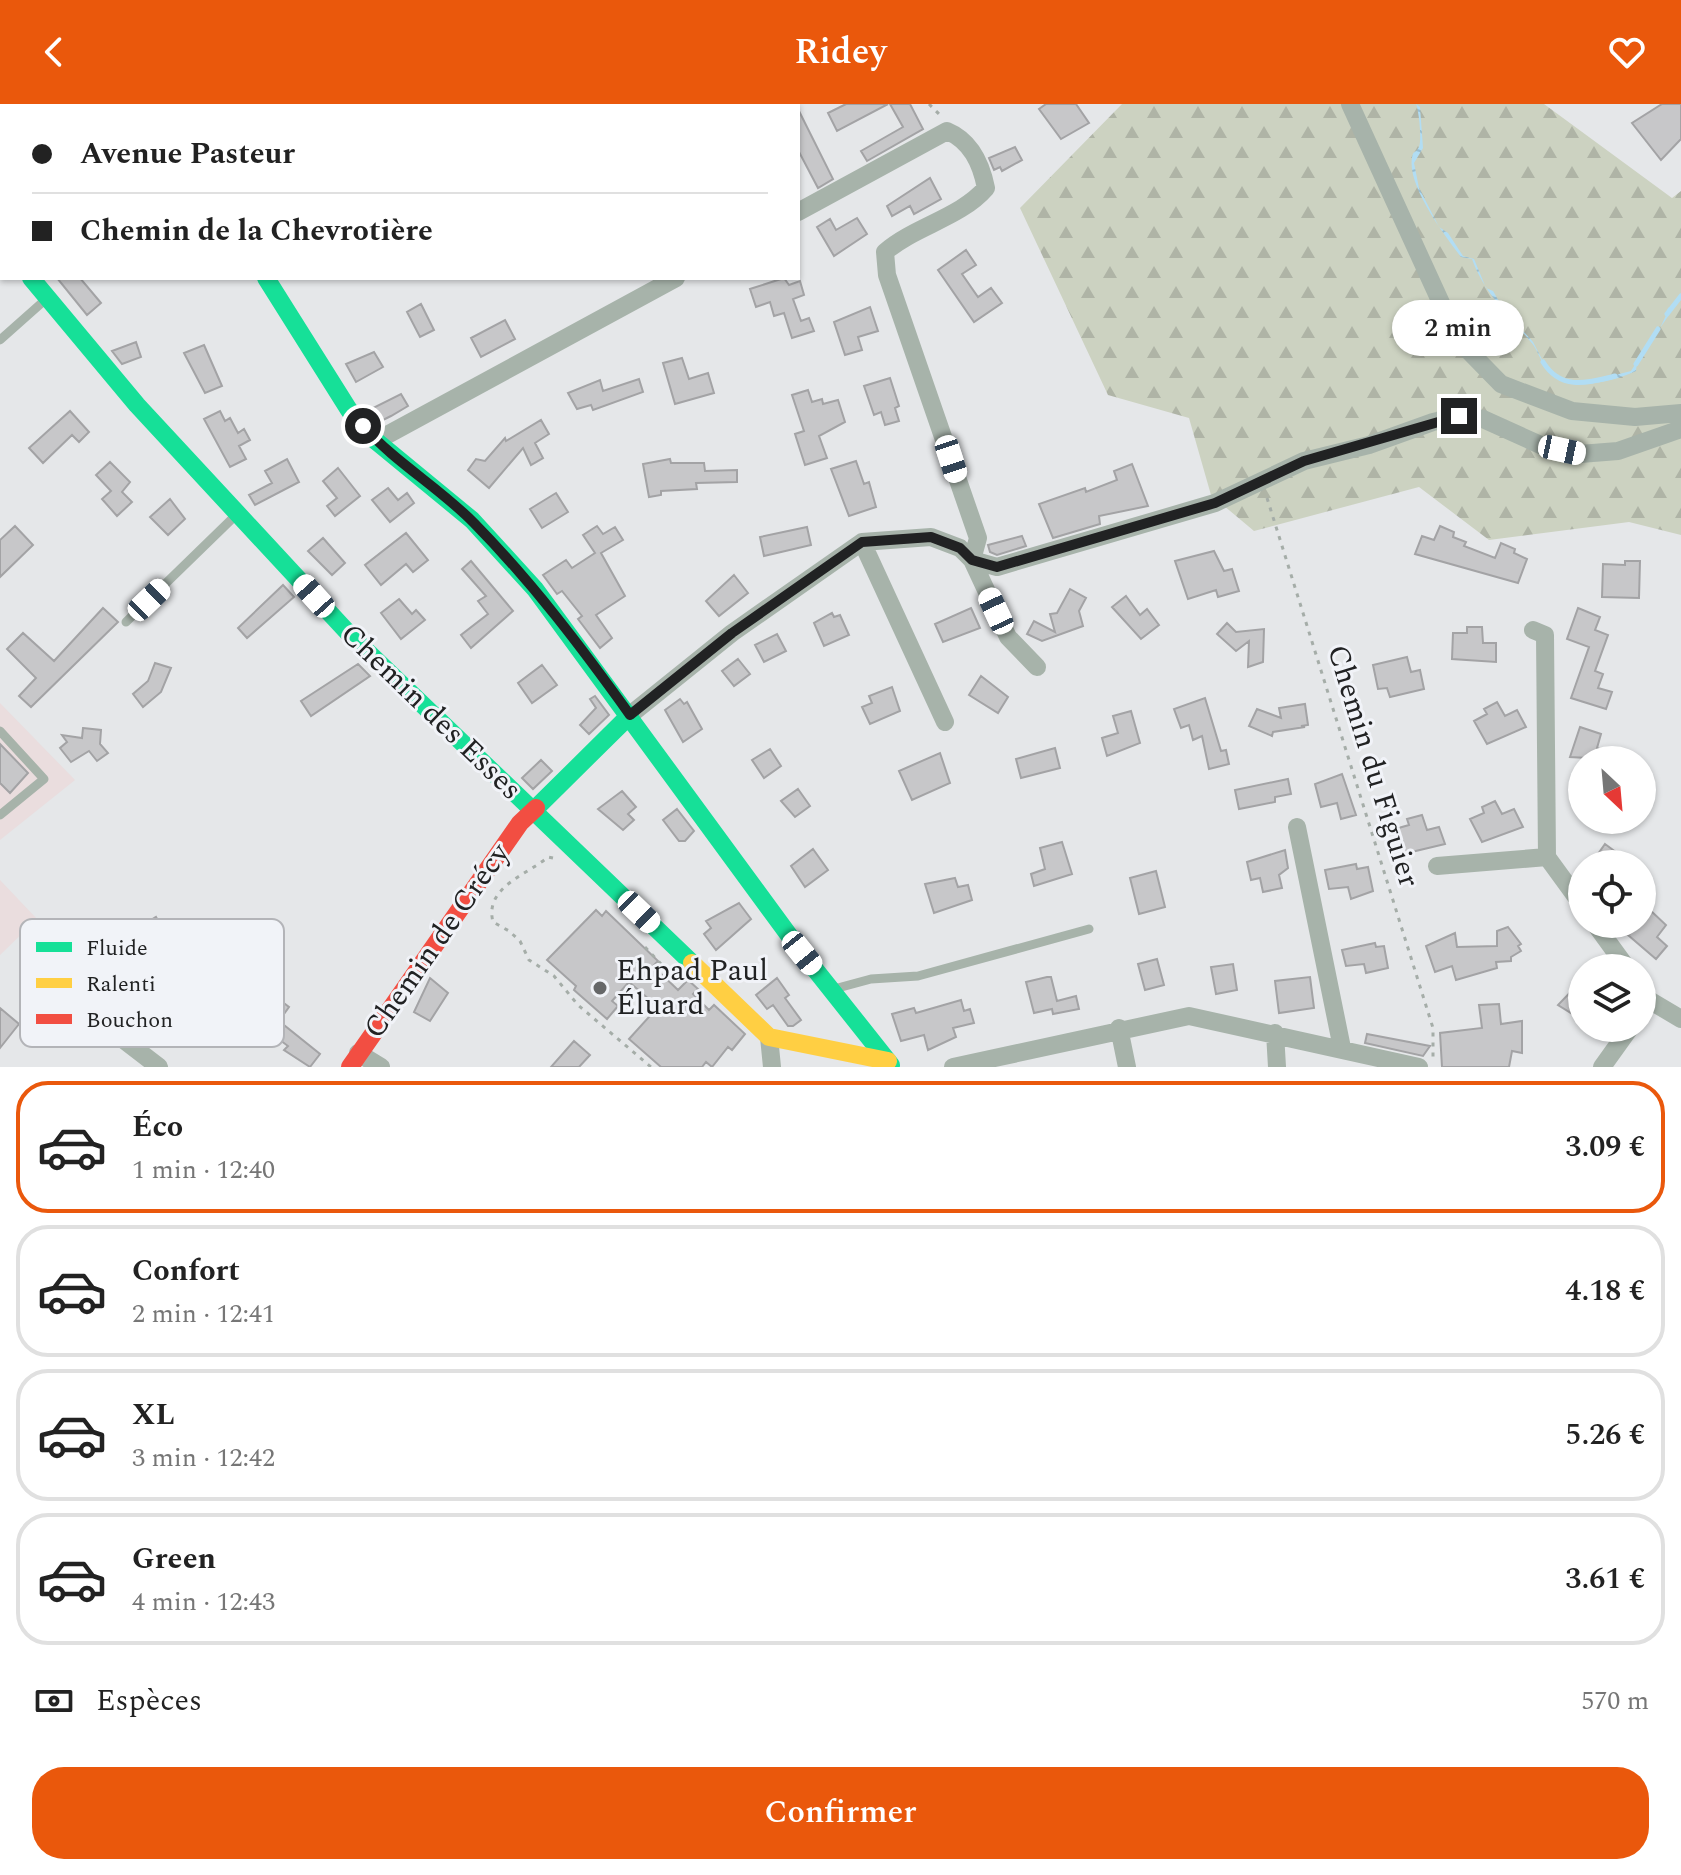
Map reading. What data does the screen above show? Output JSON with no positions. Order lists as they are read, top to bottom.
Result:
{
  "streets": {
    "street": ["Chemin des Esses", "Chemin de Crécy"],
    "path": ["Chemin du Figuier"]
  },
  "crossings": [
    ["Chemin des Esses", "Chemin de Crécy"]
  ],
  "places": ["Ehpad Paul Éluard"],
  "legend": ["Fluide", "Ralenti", "Bouchon"],
  "north": "bottom right",
  "page": {
    "header": "Ridey",
    "banner": ["Avenue Pasteur", "Chemin de la Chevrotière"],
    "bubble": "2 min",
    "list": [
      {
        "name": "Éco",
        "note": "1 min · 12:40",
        "value": "3.09 €"
      },
      {
        "name": "Confort",
        "note": "2 min · 12:41",
        "value": "4.18 €"
      },
      {
        "name": "XL",
        "note": "3 min · 12:42",
        "value": "5.26 €"
      },
      {
        "name": "Green",
        "note": "4 min · 12:43",
        "value": "3.61 €"
      }
    ],
    "pay": ["Espèces", "570 m"],
    "buttons": "Confirmer"
  }
}
